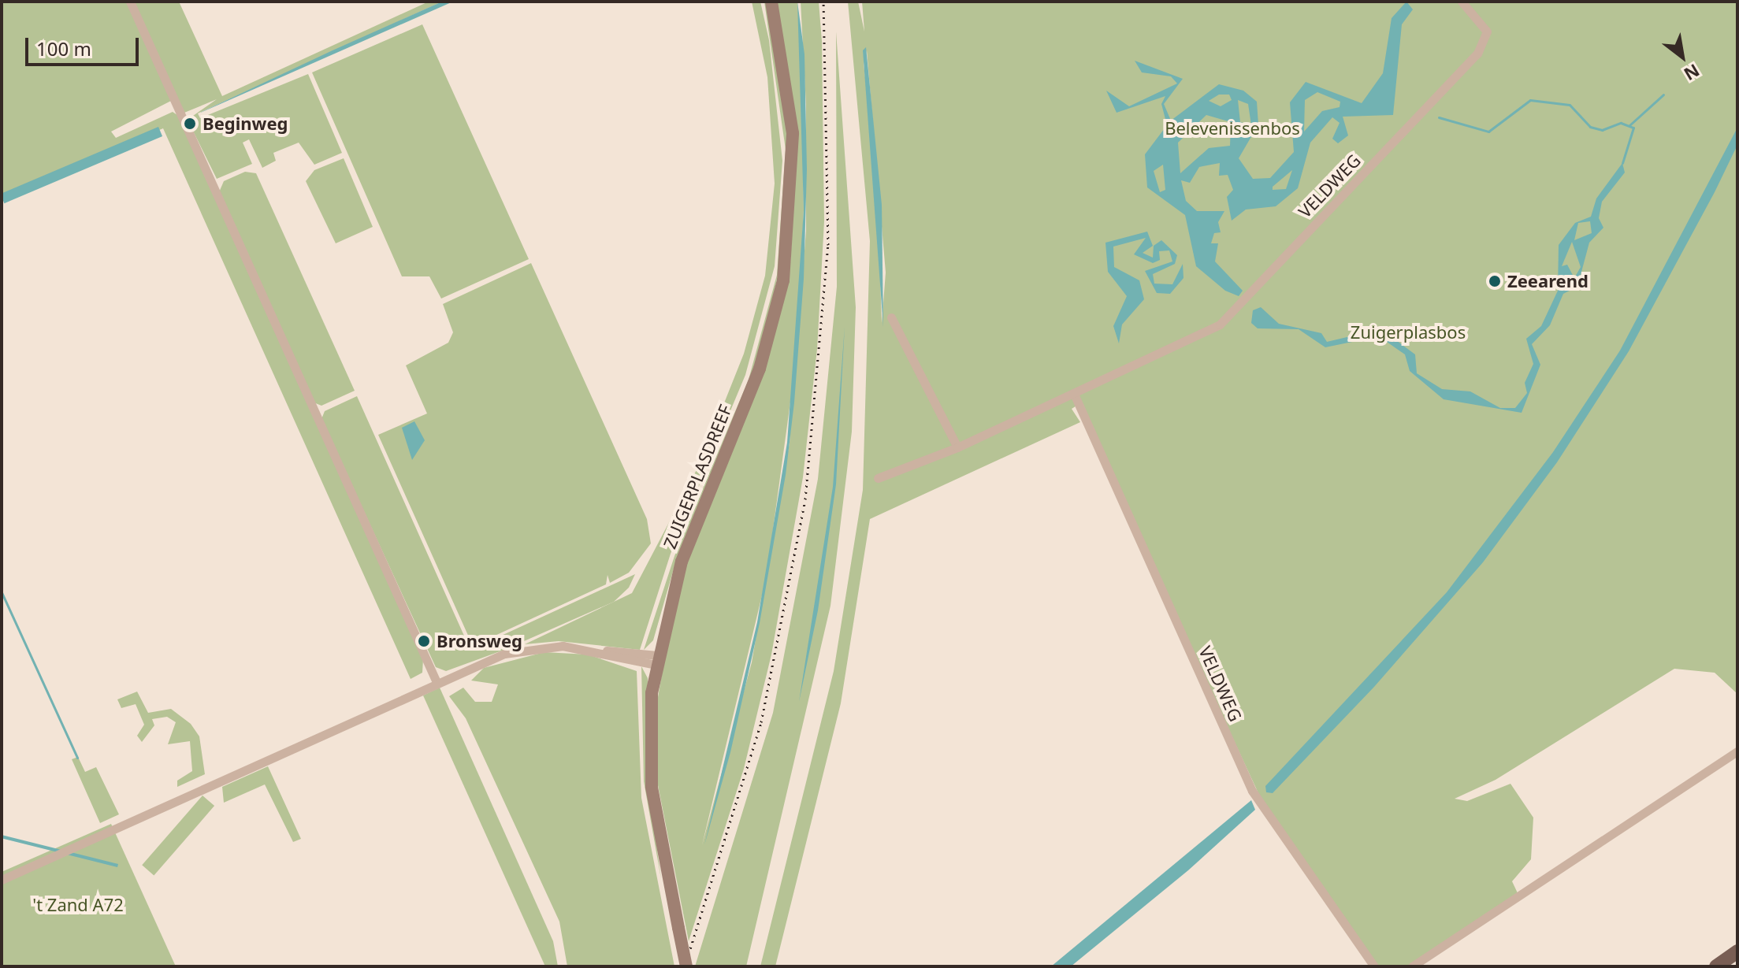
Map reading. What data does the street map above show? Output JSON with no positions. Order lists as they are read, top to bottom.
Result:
{
  "streets": {
    "main road": ["ZUIGERPLASDREEF"],
    "street": ["VELDWEG"]
  },
  "parks": ["Belevenissenbos", "Zuigerplasbos", "'t Zand A72"],
  "places": ["Beginweg", "Zeearend", "Bronsweg"],
  "scale_bar": "100 m",
  "north": "bottom right"
}
